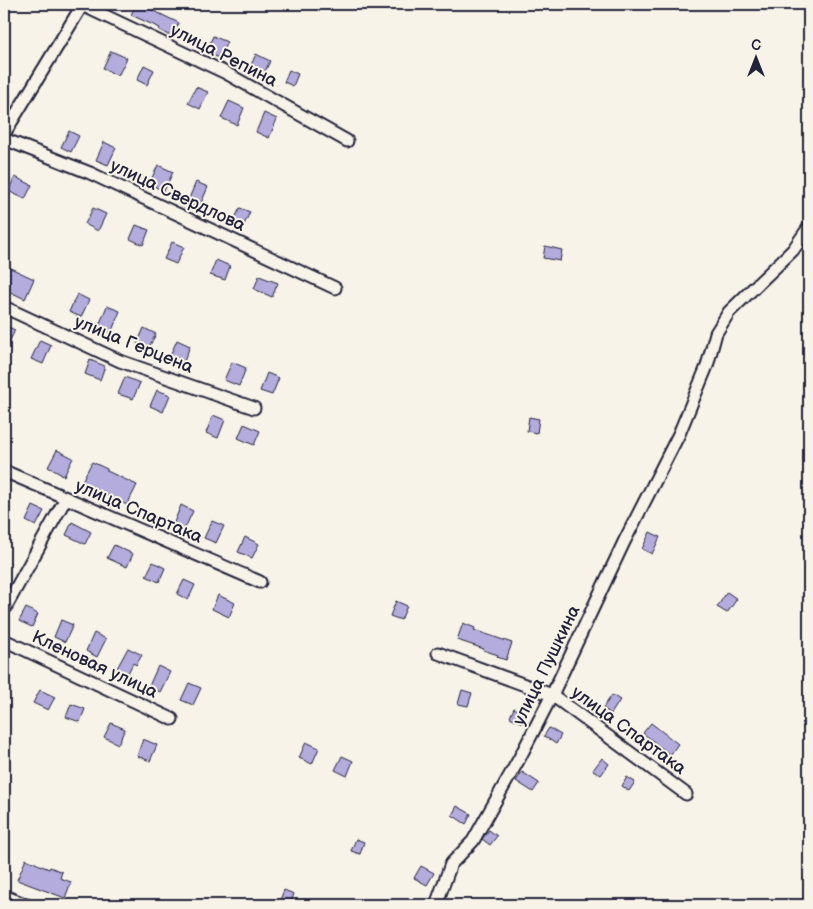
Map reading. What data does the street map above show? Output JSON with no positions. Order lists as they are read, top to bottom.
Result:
{
  "streets": {
    "street": [
      "улица Репина",
      "улица Свердлова",
      "улица Герцена",
      "улица Спартака",
      "Кленовая улица",
      "улица Пушкина"
    ]
  },
  "crossings": [
    ["улица Спартака", "улица Пушкина"]
  ],
  "north": "top"
}
